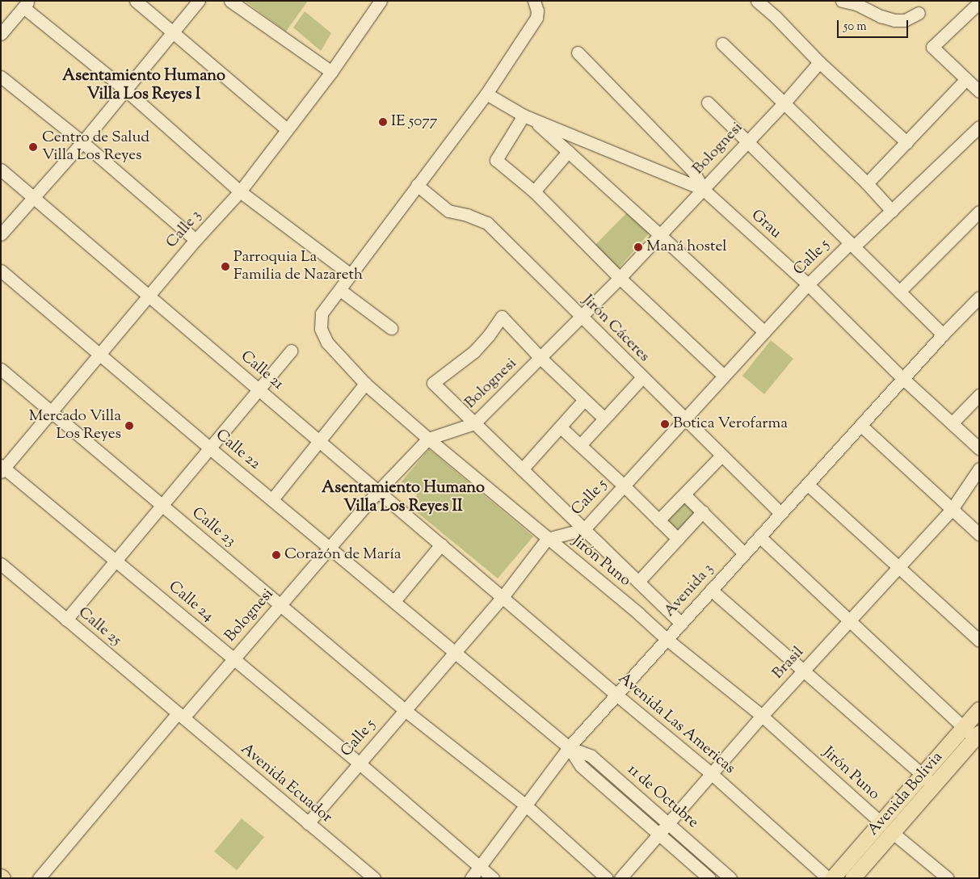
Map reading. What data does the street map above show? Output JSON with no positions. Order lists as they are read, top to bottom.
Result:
{
  "streets": {
    "main road": ["Avenida Bolivia"],
    "street": [
      "Bolognesi",
      "Grau",
      "Calle 3",
      "Calle 5",
      "Jirón Cáceres",
      "Calle 21",
      "Calle 22",
      "Calle 23",
      "Jirón Puno",
      "Avenida 3",
      "Calle 24",
      "Calle 25",
      "Brasil",
      "Avenida Las Americas",
      "Avenida Ecuador",
      "11 de Octubre"
    ]
  },
  "crossings": [
    ["Bolognesi", "Grau"],
    ["Bolognesi", "Jirón Cáceres"],
    ["Bolognesi", "Calle 21"],
    ["Bolognesi", "Calle 22"],
    ["Bolognesi", "Calle 23"],
    ["Bolognesi", "Jirón Puno"],
    ["Bolognesi", "Calle 24"],
    ["Bolognesi", "Calle 25"],
    ["Bolognesi", "Avenida Ecuador"],
    ["Grau", "Calle 5"],
    ["Grau", "Avenida 3"],
    ["Calle 3", "Calle 21"],
    ["Calle 3", "Calle 22"],
    ["Calle 3", "Calle 23"],
    ["Calle 3", "Calle 24"],
    ["Calle 5", "Jirón Cáceres"],
    ["Calle 5", "Calle 21"],
    ["Calle 5", "Calle 22"],
    ["Calle 5", "Calle 23"],
    ["Calle 5", "Jirón Puno"],
    ["Calle 5", "Calle 24"],
    ["Calle 5", "Avenida Las Americas"],
    ["Calle 5", "Avenida Ecuador"],
    ["Calle 5", "11 de Octubre"],
    ["Jirón Cáceres", "Avenida 3"],
    ["Calle 21", "Avenida Las Americas"],
    ["Calle 22", "11 de Octubre"],
    ["Calle 23", "Avenida 3"],
    ["Jirón Puno", "Avenida 3"],
    ["Jirón Puno", "Brasil"],
    ["Jirón Puno", "Avenida Bolivia"],
    ["Avenida 3", "Calle 24"],
    ["Avenida 3", "Avenida Las Americas"],
    ["Avenida 3", "11 de Octubre"],
    ["Calle 25", "Avenida Ecuador"],
    ["Brasil", "Avenida Las Americas"],
    ["Brasil", "11 de Octubre"]
  ],
  "districts": ["Asentamiento Humano Villa Los Reyes I", "Asentamiento Humano Villa Los Reyes II"],
  "places": [
    "IE 5077",
    "Centro de Salud Villa Los Reyes",
    "Maná hostel",
    "Parroquia La Familia de Nazareth",
    "Botica Verofarma",
    "Mercado Villa Los Reyes",
    "Corazón de María"
  ],
  "scale_bar": "50 m"
}
